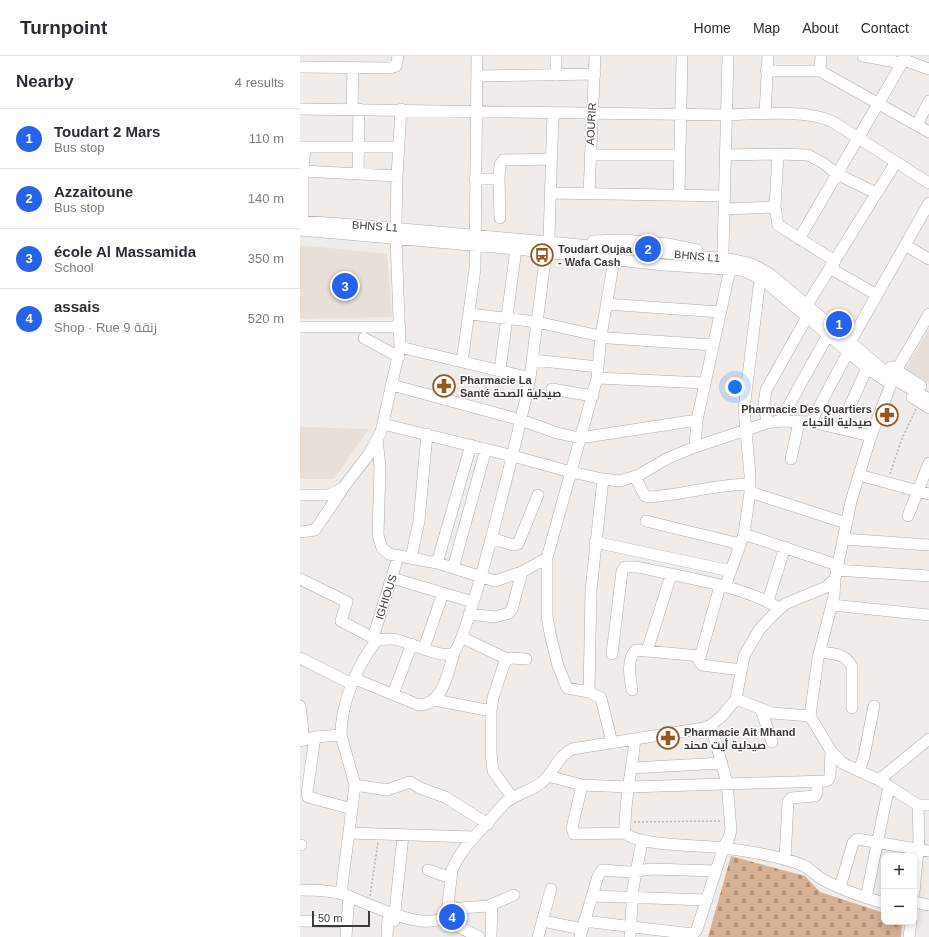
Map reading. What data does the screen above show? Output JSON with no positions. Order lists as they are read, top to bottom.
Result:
{
  "streets": {
    "street": ["AOURIR", "BHNS L1", "IGHIOUS"]
  },
  "places": {
    "bus stop": ["Toudart Oujaa - Wafa Cash"],
    "pharmacy": ["Pharmacie La Santé صيدلية الصحة", "Pharmacie Des Quartiers صيدلية الأحياء", "Pharmacie Ait Mhand صيدلية أيت محند"]
  },
  "scale_bar": "50 m",
  "page": {
    "header": "Turnpoint",
    "nav": [
      "Home",
      "Map",
      "About",
      "Contact"
    ],
    "heading": ["Nearby", "4 results"],
    "list": [
      {
        "mark": "1",
        "name": "Toudart 2 Mars",
        "note": "Bus stop",
        "value": "110 m"
      },
      {
        "mark": "2",
        "name": "Azzaitoune",
        "note": "Bus stop",
        "value": "140 m"
      },
      {
        "mark": "3",
        "name": "école Al Massamida",
        "note": "School",
        "value": "350 m"
      },
      {
        "mark": "4",
        "name": "assais",
        "note": "Shop · Rue 9 زنقة",
        "value": "520 m"
      }
    ],
    "pins": [
      "2",
      "3",
      "1",
      "4"
    ],
    "map_buttons": ["+", "−"],
    "scale": "50 m"
  }
}
